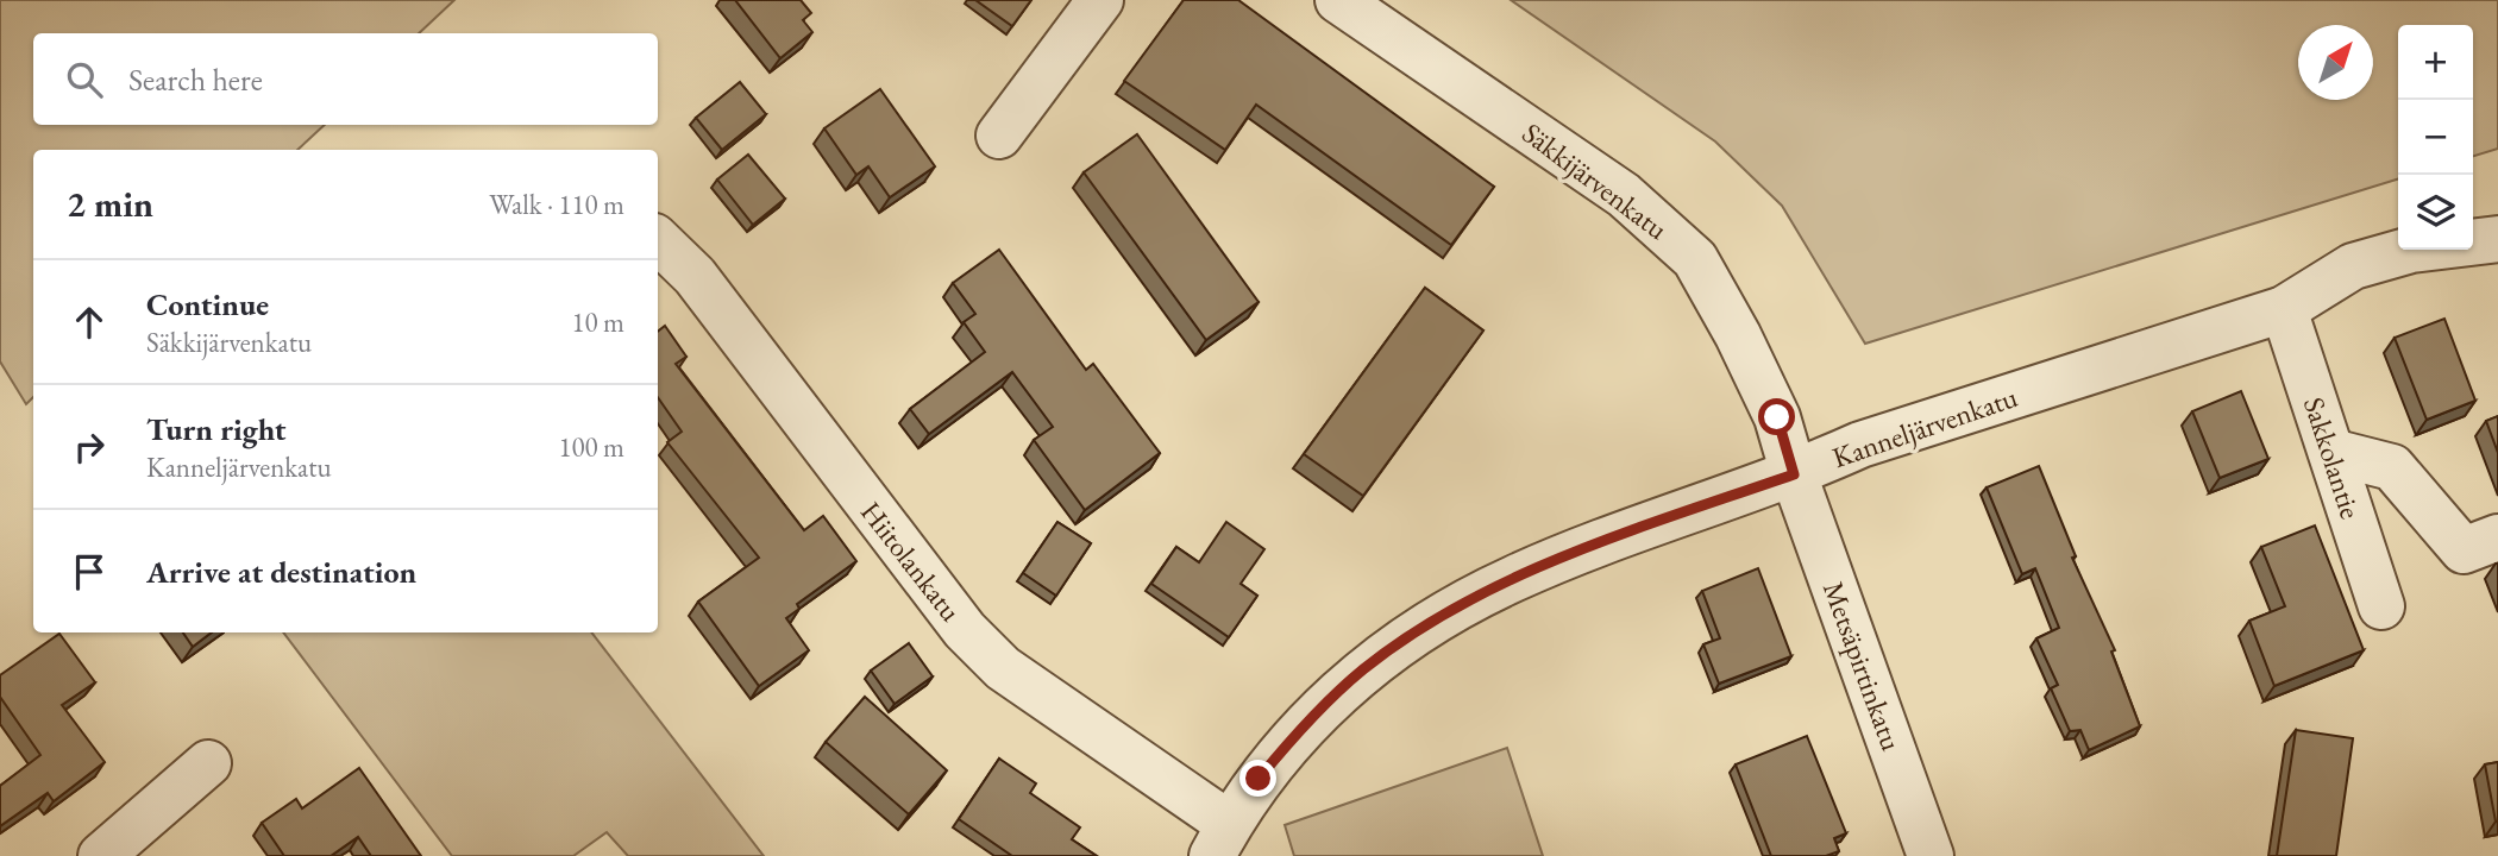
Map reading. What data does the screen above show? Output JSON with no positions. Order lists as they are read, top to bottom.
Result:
{
  "streets": {
    "street": [
      "Säkkijärvenkatu",
      "Kanneljärvenkatu",
      "Sakkolantie",
      "Hiitolankatu",
      "Metsäpirtinkatu"
    ]
  },
  "crossings": [
    ["Säkkijärvenkatu", "Kanneljärvenkatu"],
    ["Säkkijärvenkatu", "Metsäpirtinkatu"],
    ["Kanneljärvenkatu", "Sakkolantie"],
    ["Kanneljärvenkatu", "Hiitolankatu"],
    ["Kanneljärvenkatu", "Metsäpirtinkatu"]
  ],
  "north": "top right",
  "page": {
    "map_buttons": ["+", "−"],
    "search": "Search here",
    "heading": ["2 min", "Walk · 110 m"],
    "list": [
      ["Continue", "Säkkijärvenkatu", "10 m"],
      ["Turn right", "Kanneljärvenkatu", "100 m"],
      "Arrive at destination"
    ]
  }
}
